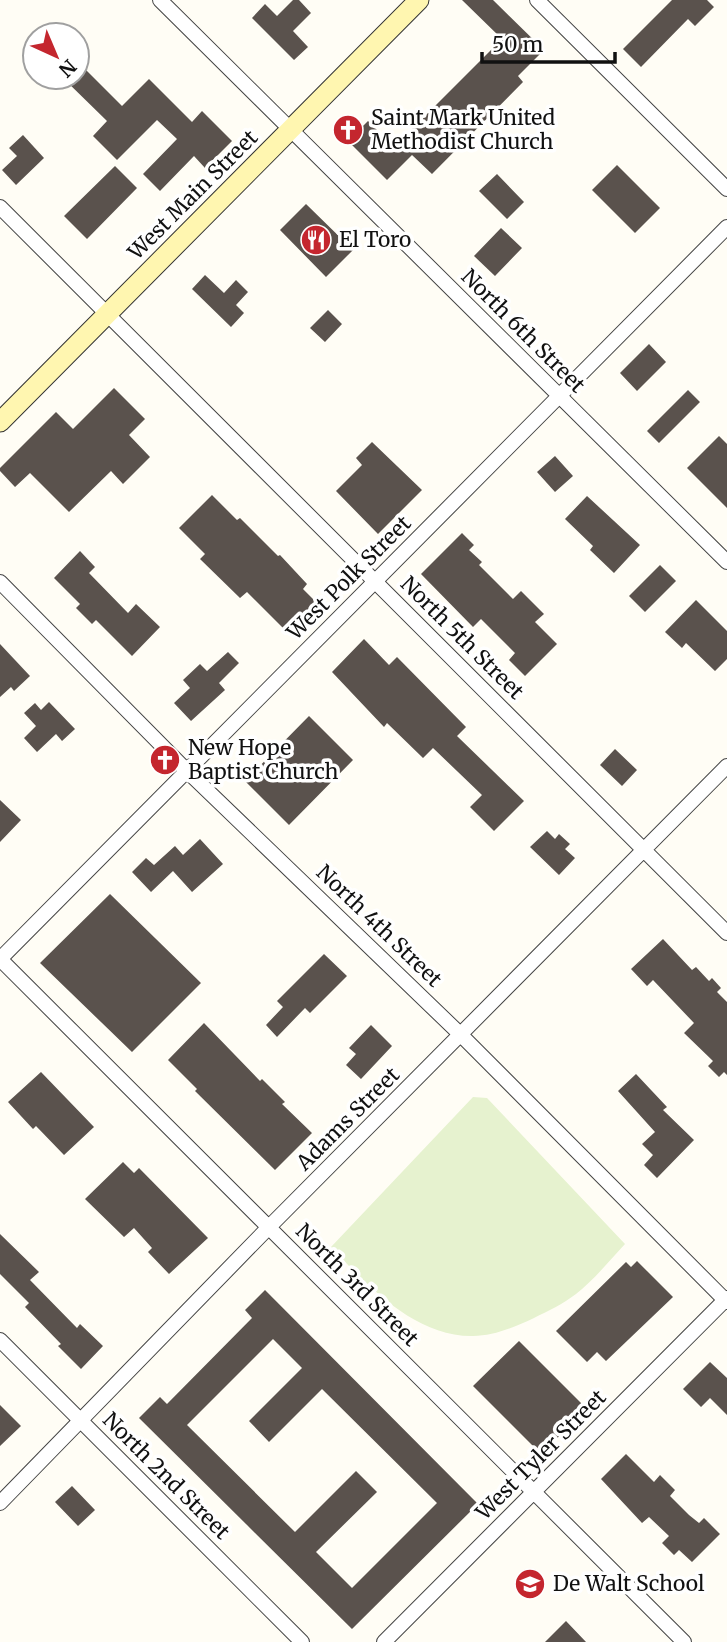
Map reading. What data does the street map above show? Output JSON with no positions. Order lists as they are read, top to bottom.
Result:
{
  "streets": {
    "main road": ["West Main Street"],
    "street": [
      "North 6th Street",
      "West Polk Street",
      "North 5th Street",
      "North 4th Street",
      "Adams Street",
      "North 3rd Street",
      "West Tyler Street",
      "North 2nd Street"
    ]
  },
  "crossings": [
    ["West Main Street", "North 6th Street"],
    ["West Main Street", "North 5th Street"],
    ["North 6th Street", "West Polk Street"],
    ["West Polk Street", "North 5th Street"],
    ["West Polk Street", "North 4th Street"],
    ["West Polk Street", "North 3rd Street"],
    ["North 5th Street", "Adams Street"],
    ["North 4th Street", "Adams Street"],
    ["North 4th Street", "West Tyler Street"],
    ["Adams Street", "North 3rd Street"],
    ["Adams Street", "North 2nd Street"],
    ["North 3rd Street", "West Tyler Street"]
  ],
  "places": {
    "church": ["Saint Mark United Methodist Church", "New Hope Baptist Church"],
    "restaurant": ["El Toro"],
    "school or university": ["De Walt School"]
  },
  "scale_bar": "50 m",
  "north": "bottom right"
}
